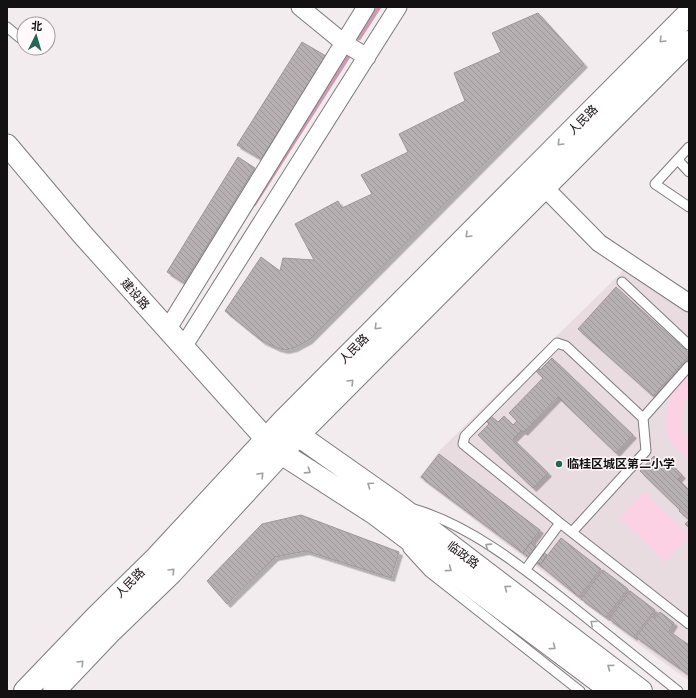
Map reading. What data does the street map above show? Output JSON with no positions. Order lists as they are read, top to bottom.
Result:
{
  "streets": {
    "main road": ["人民路", "临政路"],
    "street": ["建设路"]
  },
  "crossings": [
    ["人民路", "建设路"],
    ["人民路", "临政路"],
    ["建设路", "临政路"]
  ],
  "places": ["临桂区城区第二小学"],
  "north": "top"
}
